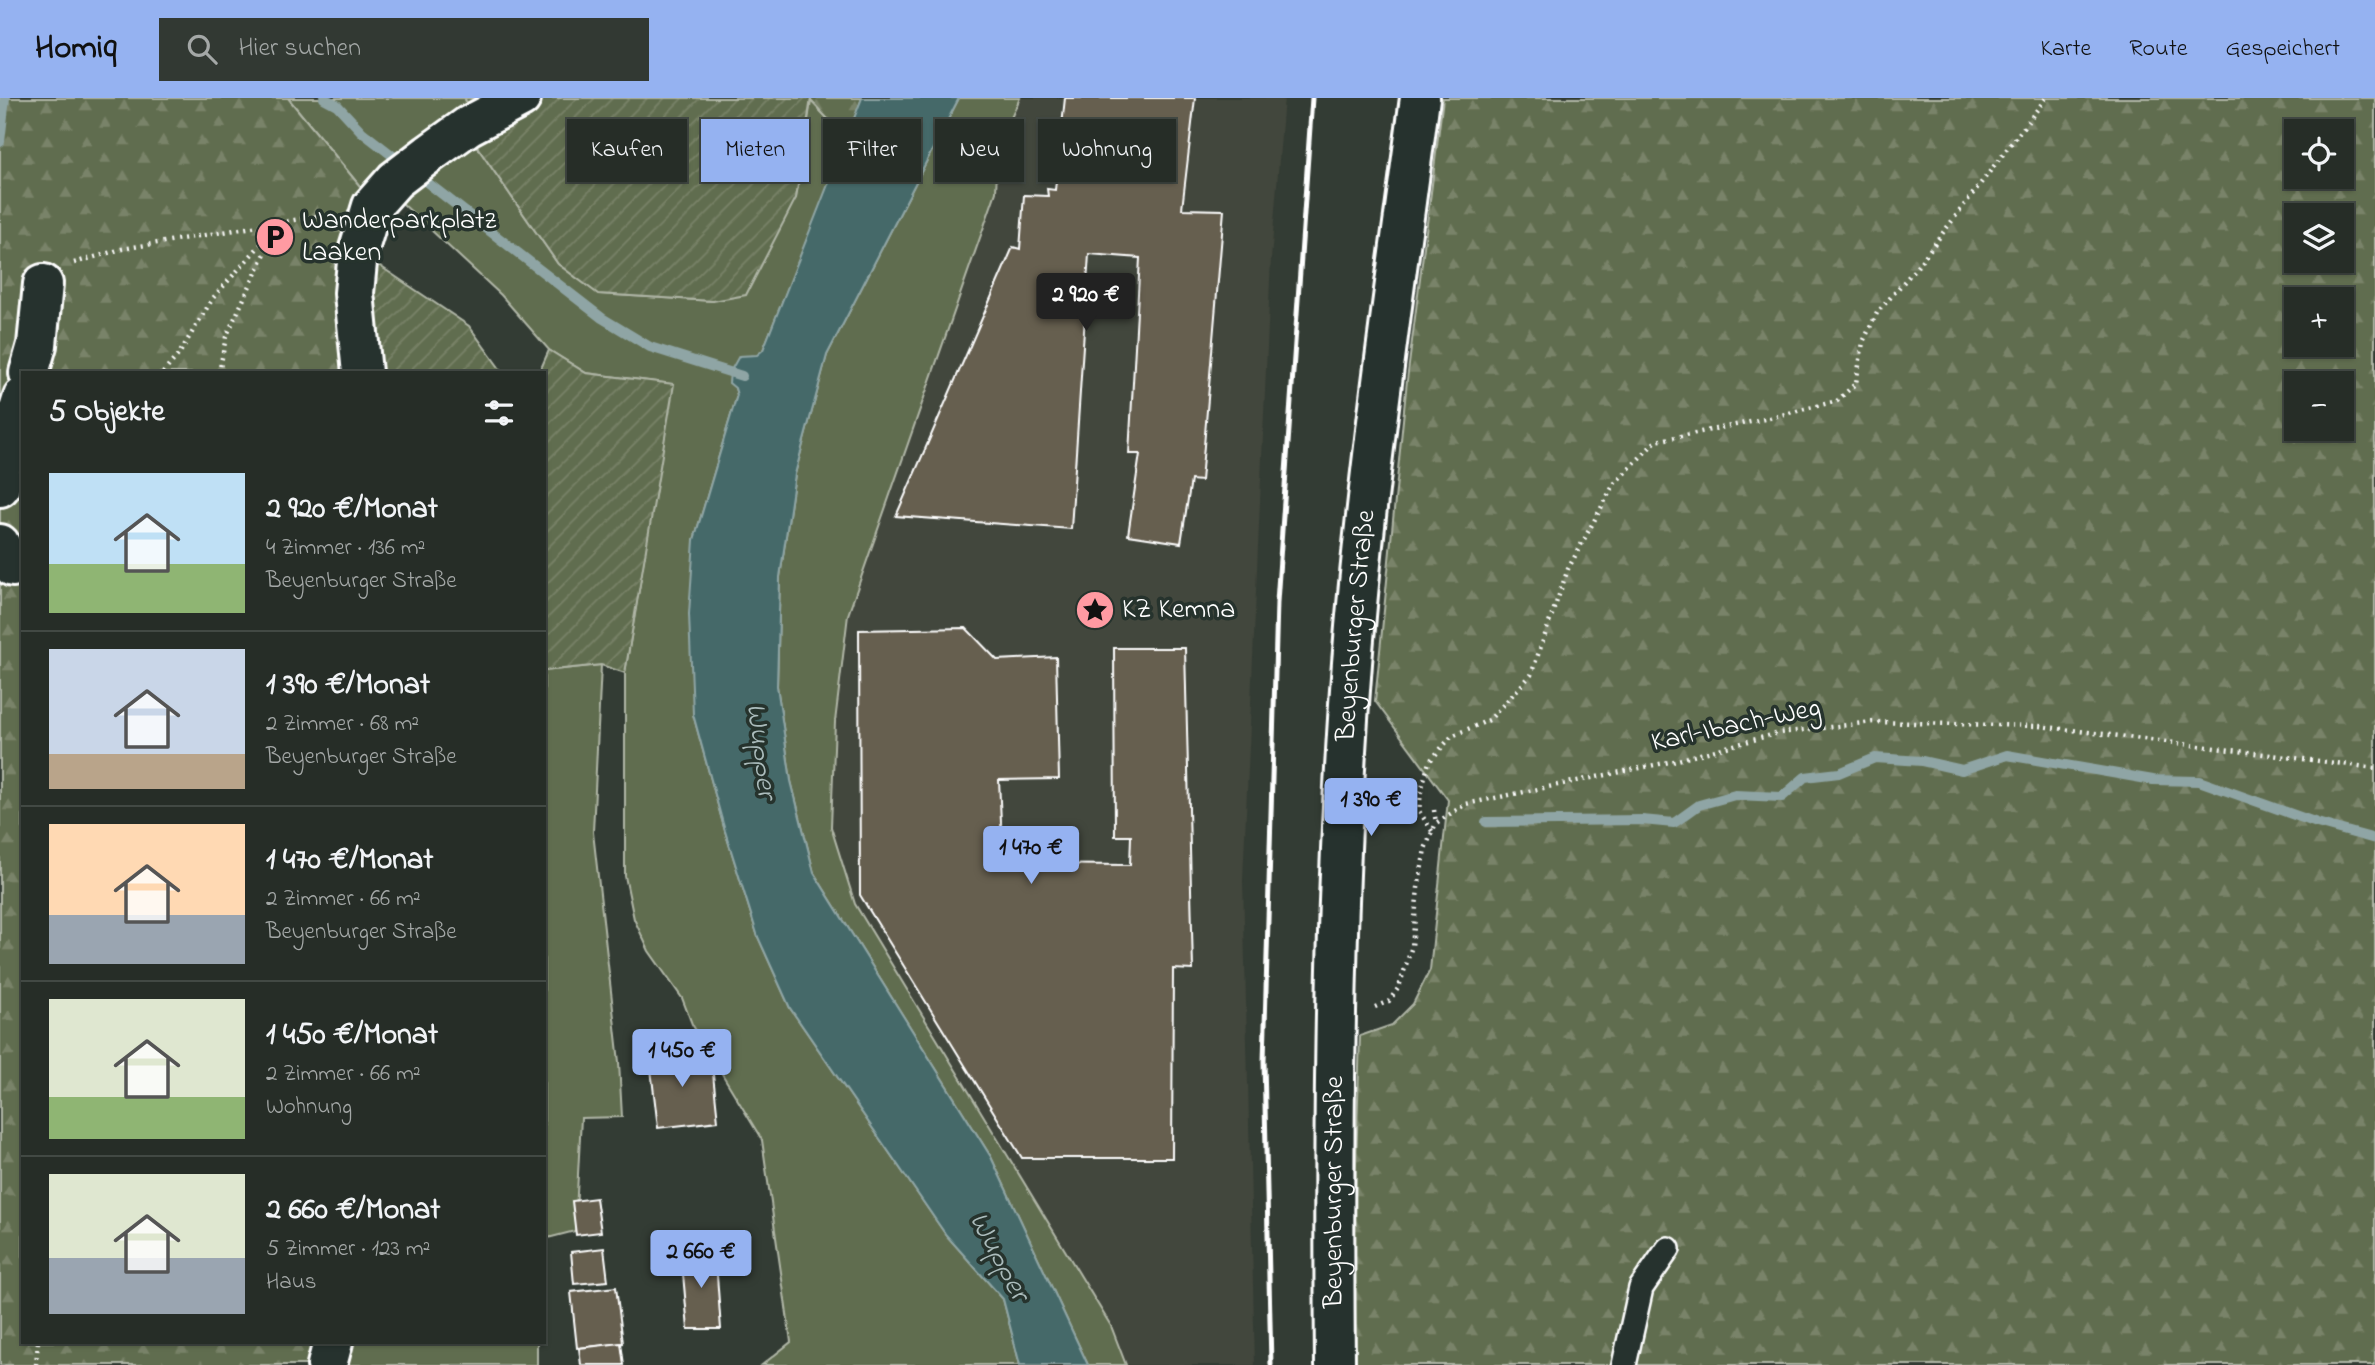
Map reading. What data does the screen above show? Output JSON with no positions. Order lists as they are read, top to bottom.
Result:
{
  "streets": {
    "main road": ["Beyenburger Straße"],
    "path": ["Karl-Ibach-Weg"]
  },
  "water": ["Wupper"],
  "places": {
    "parking": ["Wanderparkplatz Laaken"],
    "place": ["KZ Kemna"]
  },
  "page": {
    "header": "Homiq",
    "search": "Hier suchen",
    "nav": ["Karte", "Route", "Gespeichert"],
    "map_buttons": ["+", "−"],
    "chip": [
      "Kaufen",
      "Mieten",
      "Filter",
      "Neu",
      "Wohnung"
    ],
    "price": [
      "2 920 €",
      "1 390 €",
      "1 470 €",
      "1 450 €",
      "2 660 €"
    ],
    "heading": "5 Objekte",
    "list": [
      {
        "name": "2 920 €/Monat",
        "note": "4 Zimmer · 136 m² · Beyenburger Straße"
      },
      {
        "name": "1 390 €/Monat",
        "note": "2 Zimmer · 68 m² · Beyenburger Straße"
      },
      {
        "name": "1 470 €/Monat",
        "note": "2 Zimmer · 66 m² · Beyenburger Straße"
      },
      {
        "name": "1 450 €/Monat",
        "note": "2 Zimmer · 66 m² · Wohnung"
      },
      {
        "name": "2 660 €/Monat",
        "note": "5 Zimmer · 123 m² · Haus"
      }
    ]
  }
}
